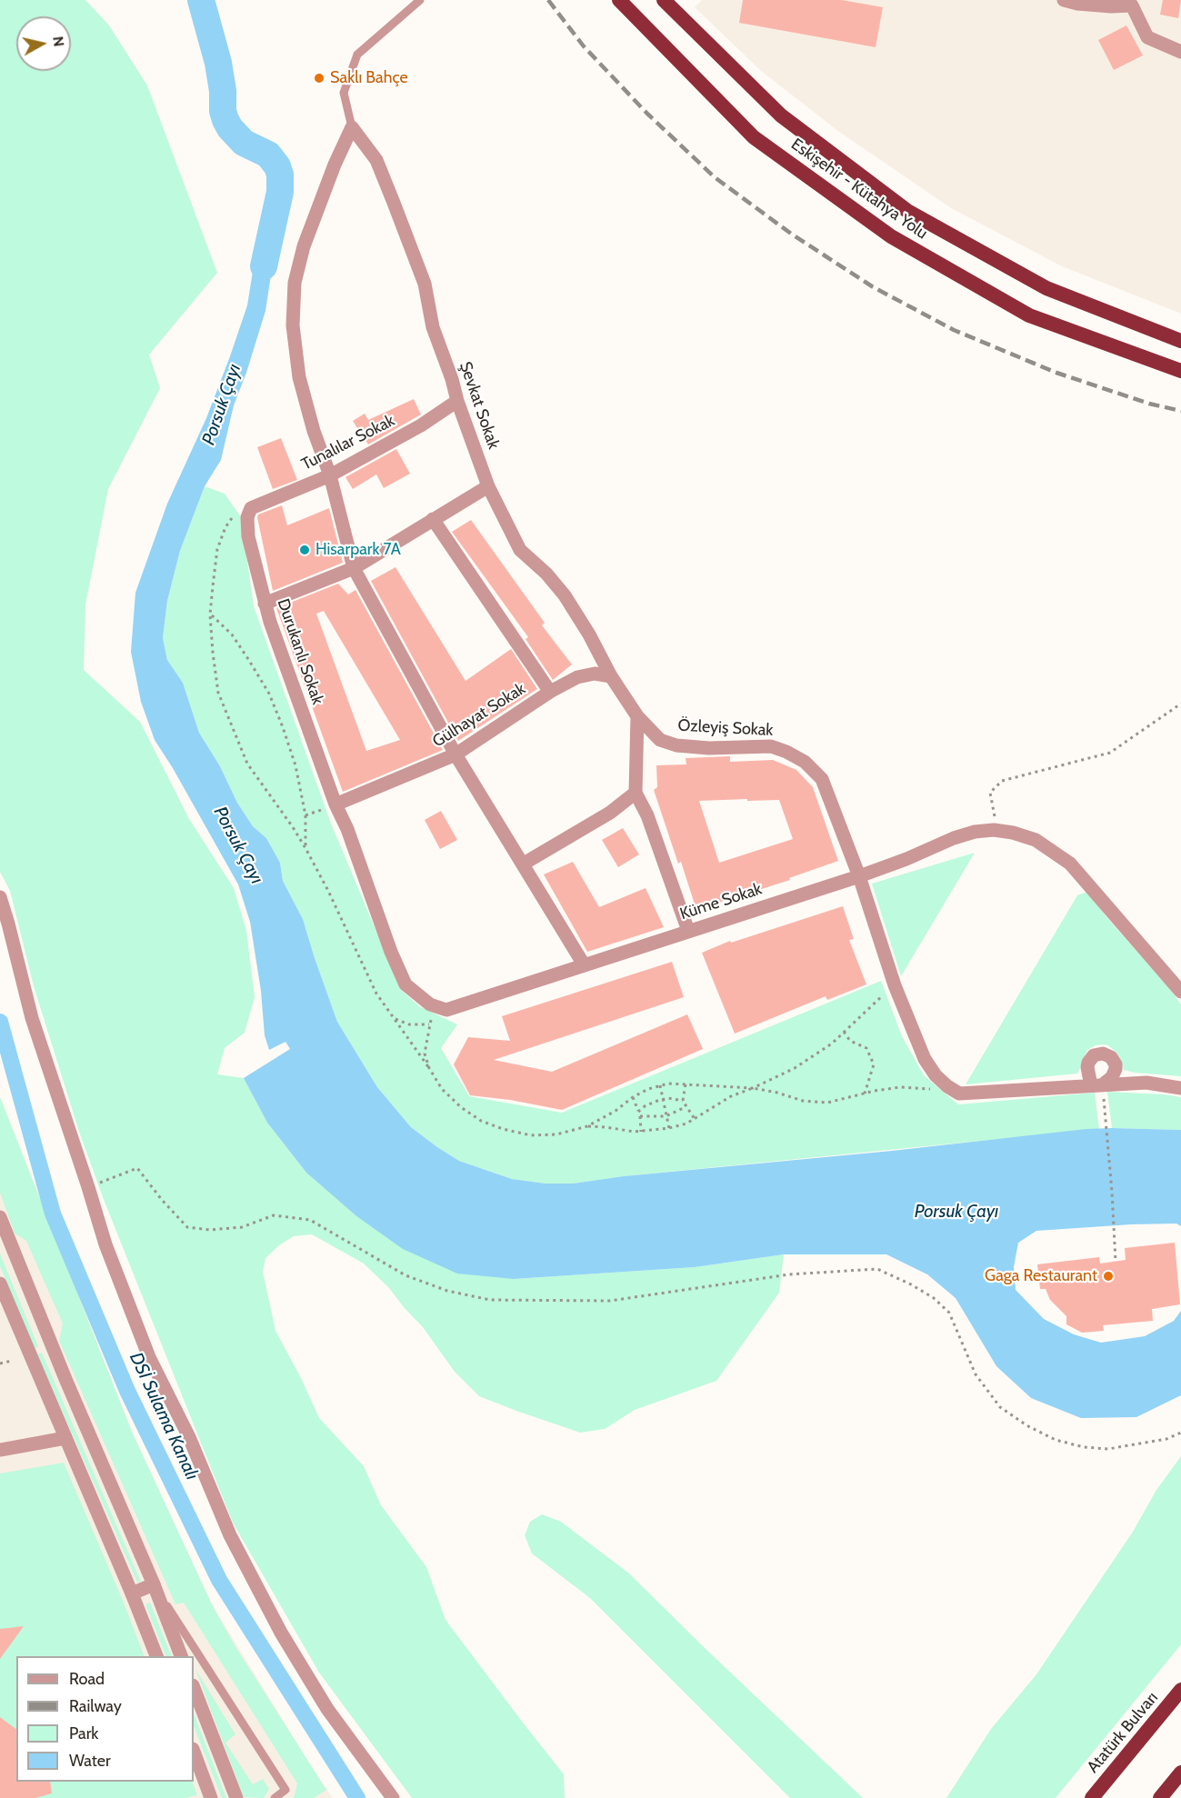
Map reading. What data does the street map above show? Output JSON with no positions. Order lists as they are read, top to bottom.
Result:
{
  "streets": {
    "highway": ["Eskişehir - Kütahya Yolu", "Atatürk Bulvarı"],
    "street": [
      "Şevkat Sokak",
      "Tunalılar Sokak",
      "Durukanlı Sokak",
      "Gülhayat Sokak",
      "Özleyiş Sokak",
      "Küme Sokak"
    ]
  },
  "crossings": [
    ["Şevkat Sokak", "Tunalılar Sokak"],
    ["Şevkat Sokak", "Gülhayat Sokak"],
    ["Şevkat Sokak", "Özleyiş Sokak"],
    ["Tunalılar Sokak", "Durukanlı Sokak"],
    ["Durukanlı Sokak", "Gülhayat Sokak"],
    ["Gülhayat Sokak", "Özleyiş Sokak"],
    ["Özleyiş Sokak", "Küme Sokak"]
  ],
  "water": ["Porsuk Çayı", "DSİ Sulama Kanalı"],
  "places": ["Saklı Bahçe", "Hisarpark 7A", "Gaga Restaurant"],
  "legend": [
    "Road",
    "Railway",
    "Park",
    "Water"
  ],
  "north": "right"
}
